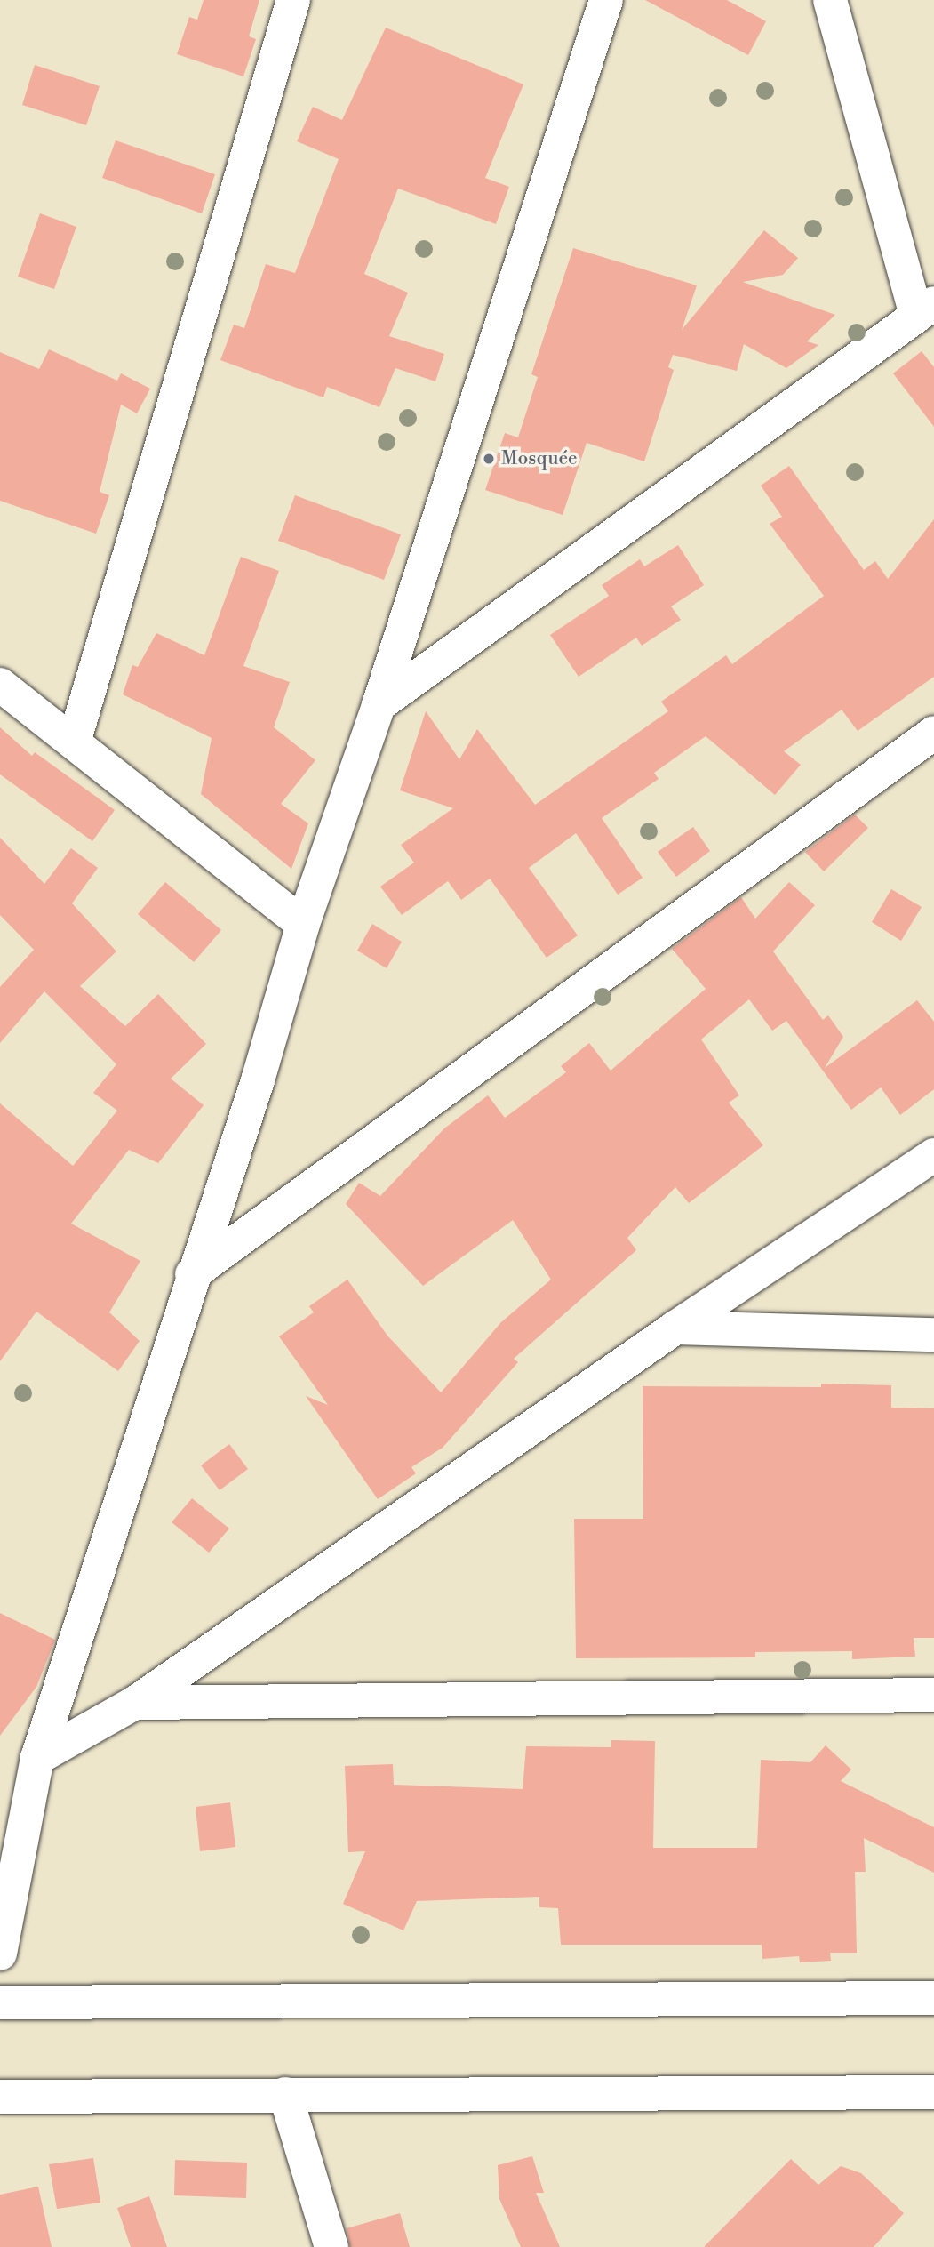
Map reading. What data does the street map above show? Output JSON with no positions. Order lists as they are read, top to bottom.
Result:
{
  "places": ["Mosquée"]
}
